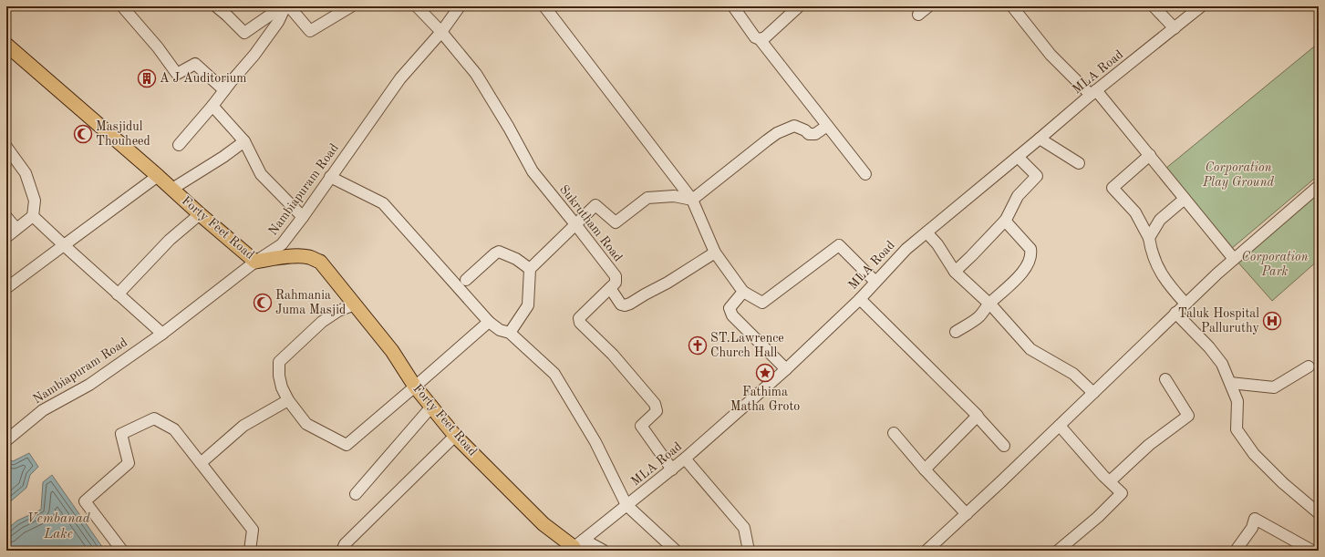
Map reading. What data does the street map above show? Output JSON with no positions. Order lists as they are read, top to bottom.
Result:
{
  "streets": {
    "main road": ["Forty Feet Road"],
    "street": ["MLA Road", "Nambiapuram Road", "Sukrutham Road"]
  },
  "crossings": [
    ["MLA Road", "Forty Feet Road"],
    ["Nambiapuram Road", "Sukrutham Road"],
    ["Nambiapuram Road", "Forty Feet Road"]
  ],
  "water": ["Vembanad Lake"],
  "parks": ["Corporation Play Ground", "Corporation Park"],
  "places": {
    "building": ["A J Auditorium"],
    "mosque": ["Masjidul Thouheed", "Rahmania Juma Masjid"],
    "hospital": ["Taluk Hospital Palluruthy"],
    "church": ["ST.Lawrence Church Hall"],
    "place": ["Fathima Matha Groto"]
  }
}
